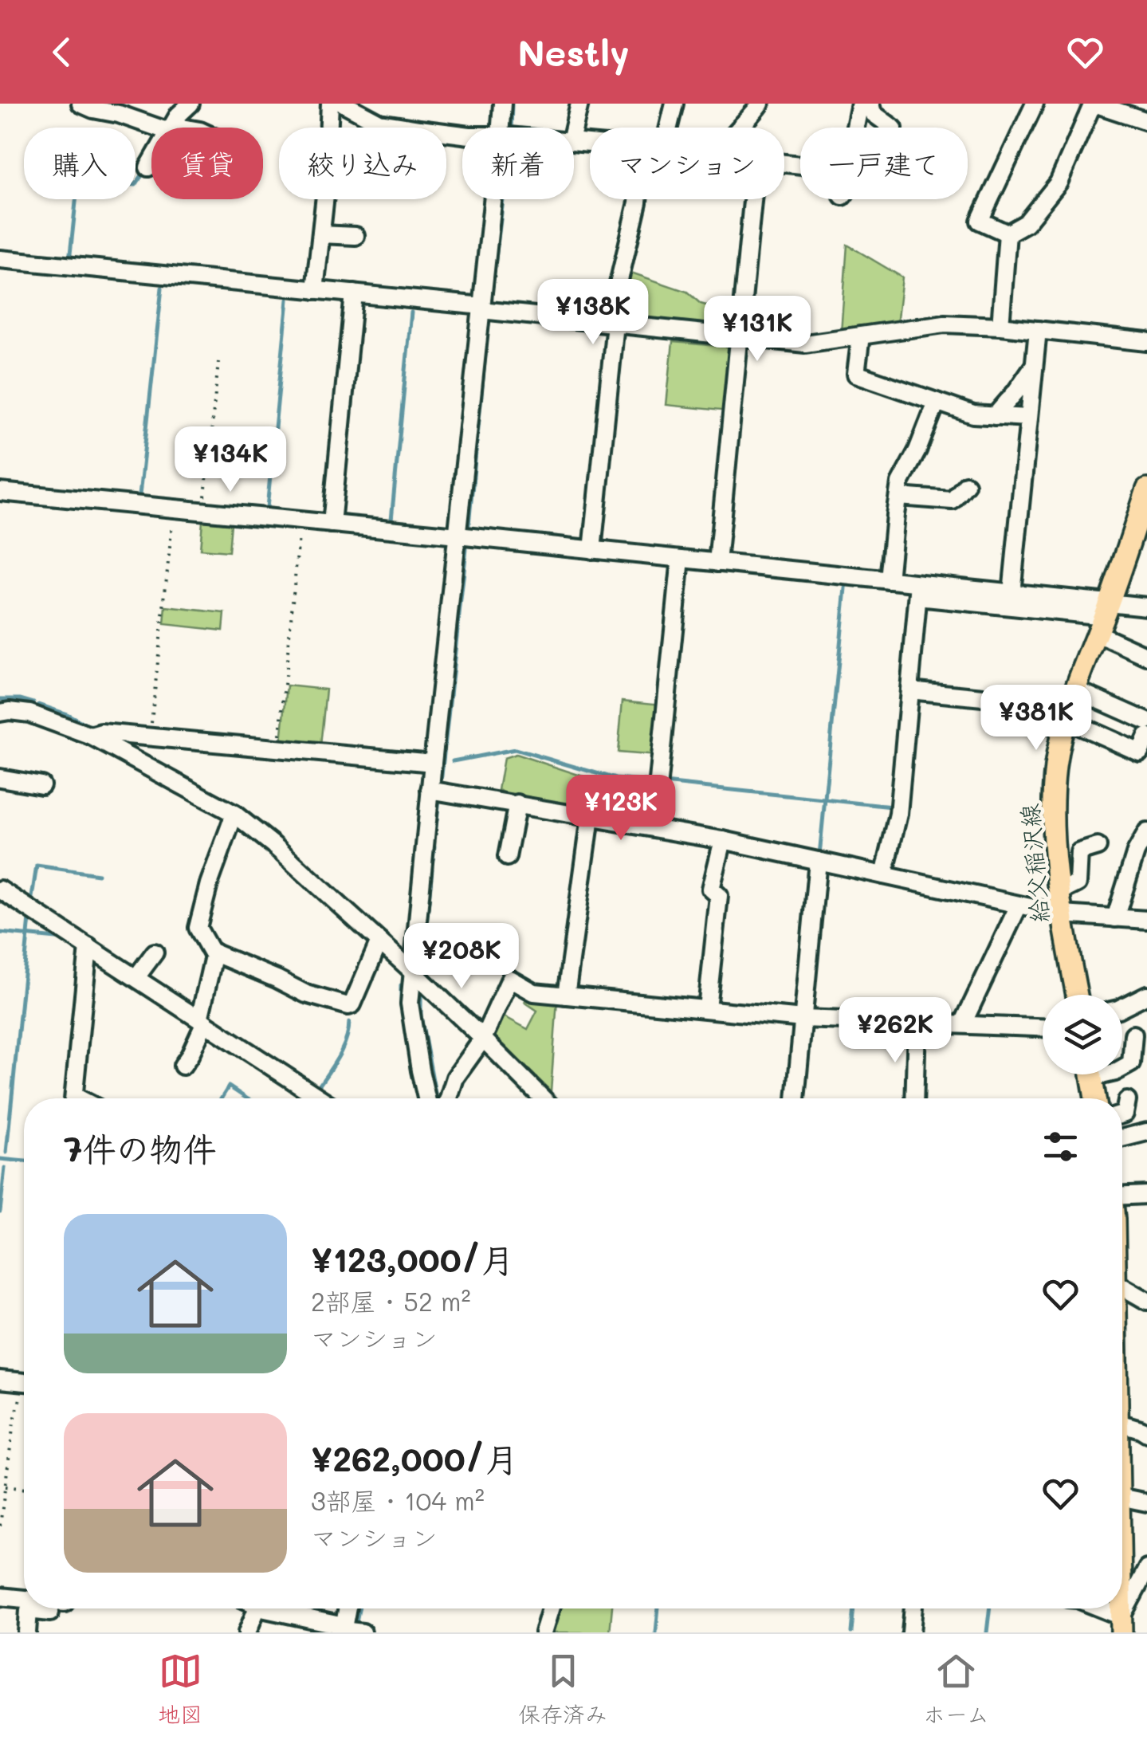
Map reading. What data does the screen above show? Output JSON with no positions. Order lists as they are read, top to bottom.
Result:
{
  "streets": {
    "main road": ["給父稲沢線"]
  },
  "page": {
    "header": "Nestly",
    "chip": [
      "購入",
      "賃貸",
      "絞り込み",
      "新着",
      "マンション",
      "一戸建て"
    ],
    "price": [
      "¥138K",
      "¥131K",
      "¥134K",
      "¥381K",
      "¥123K",
      "¥208K",
      "¥262K"
    ],
    "heading": "7件の物件",
    "list": [
      {
        "name": "¥123,000/月",
        "note": "2部屋 · 52 m² · マンション"
      },
      {
        "name": "¥262,000/月",
        "note": "3部屋 · 104 m² · マンション"
      }
    ],
    "tabs": ["地図", "保存済み", "ホーム"]
  }
}
